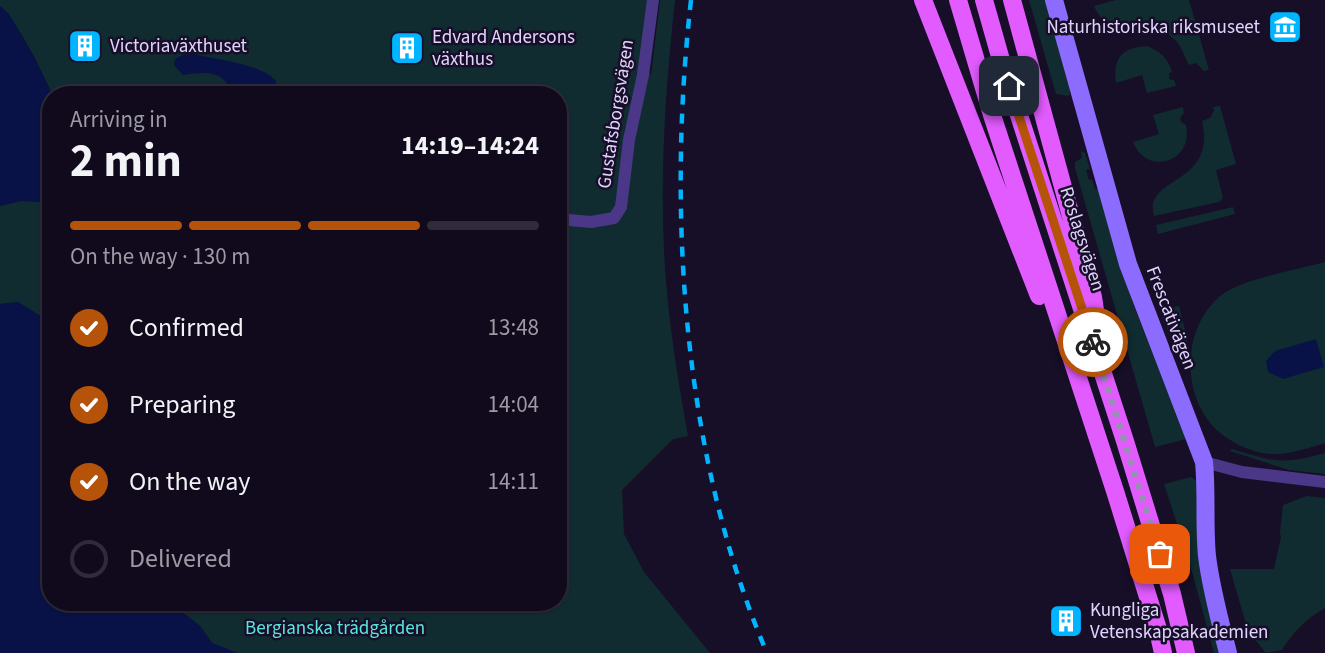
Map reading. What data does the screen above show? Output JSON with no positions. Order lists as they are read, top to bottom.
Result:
{
  "streets": {
    "main road": ["Roslagsvägen"],
    "street": ["Gustafsborgsvägen", "Frescativägen"]
  },
  "parks": ["Bergianska trädgården"],
  "places": {
    "museum": ["Naturhistoriska riksmuseet"],
    "building": ["Victoriaväxthuset", "Edvard Andersons växthus", "Kungliga Vetenskapsakademien"]
  },
  "page": {
    "heading": ["2 min", "Arriving in", "14:19–14:24"],
    "bar": "On the way · 130 m",
    "list": [
      ["Confirmed", "13:48"],
      ["Preparing", "14:04"],
      ["On the way", "14:11"],
      "Delivered"
    ]
  }
}
